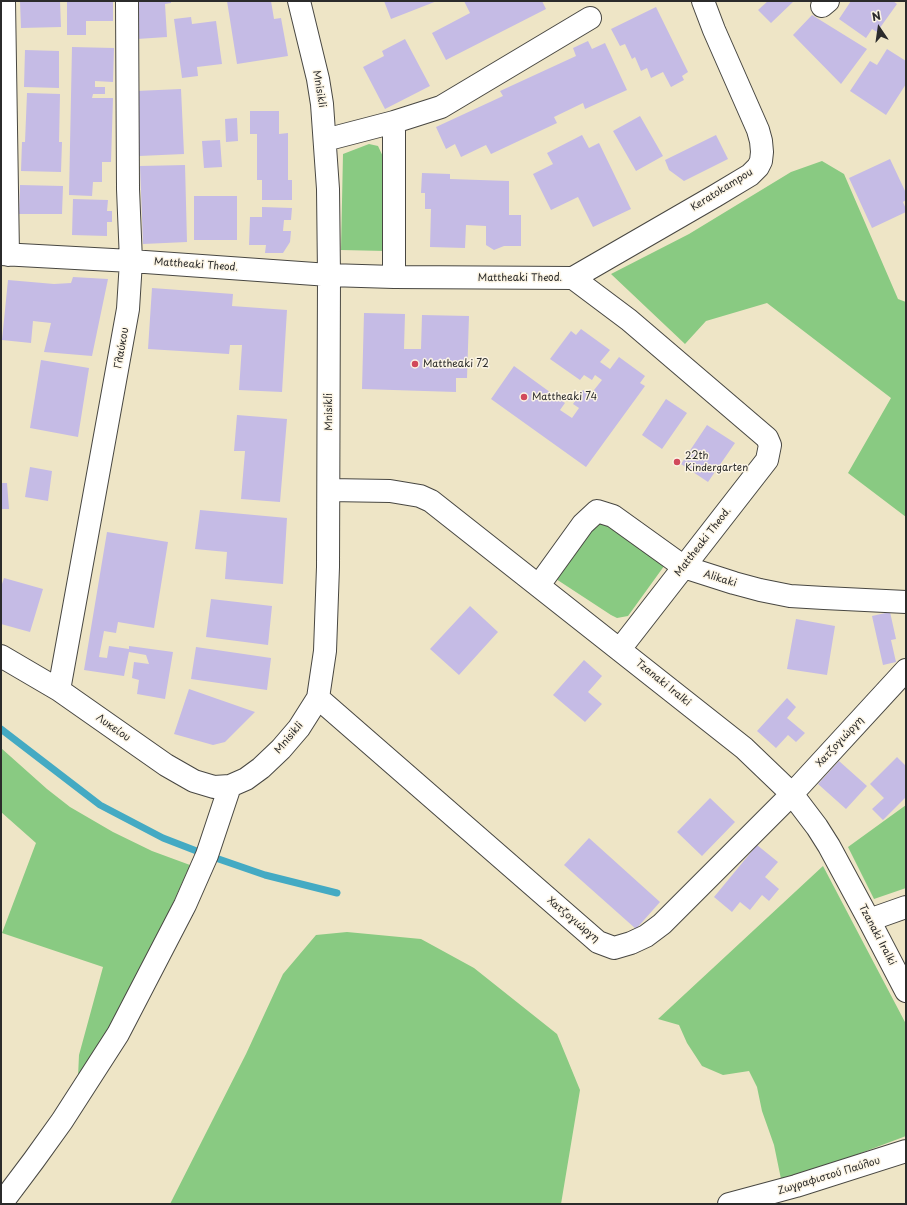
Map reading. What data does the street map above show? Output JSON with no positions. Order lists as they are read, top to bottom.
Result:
{
  "streets": {
    "street": [
      "Mnisikli",
      "Keratokampou",
      "Mattheaki Theod.",
      "Γλαύκου",
      "Alikaki",
      "Tzanaki Iralki",
      "Λυκείου",
      "Χατζογιώργη",
      "Ζωγραφιστού Παύλου"
    ]
  },
  "crossings": [
    ["Mnisikli", "Mattheaki Theod."],
    ["Mnisikli", "Tzanaki Iralki"],
    ["Mnisikli", "Λυκείου"],
    ["Mnisikli", "Χατζογιώργη"],
    ["Keratokampou", "Mattheaki Theod."],
    ["Mattheaki Theod.", "Γλαύκου"],
    ["Mattheaki Theod.", "Alikaki"],
    ["Mattheaki Theod.", "Tzanaki Iralki"],
    ["Γλαύκου", "Λυκείου"],
    ["Alikaki", "Tzanaki Iralki"],
    ["Tzanaki Iralki", "Χατζογιώργη"]
  ],
  "places": ["Mattheaki 72", "Mattheaki 74", "22th Kindergarten"],
  "north": "top"
}
